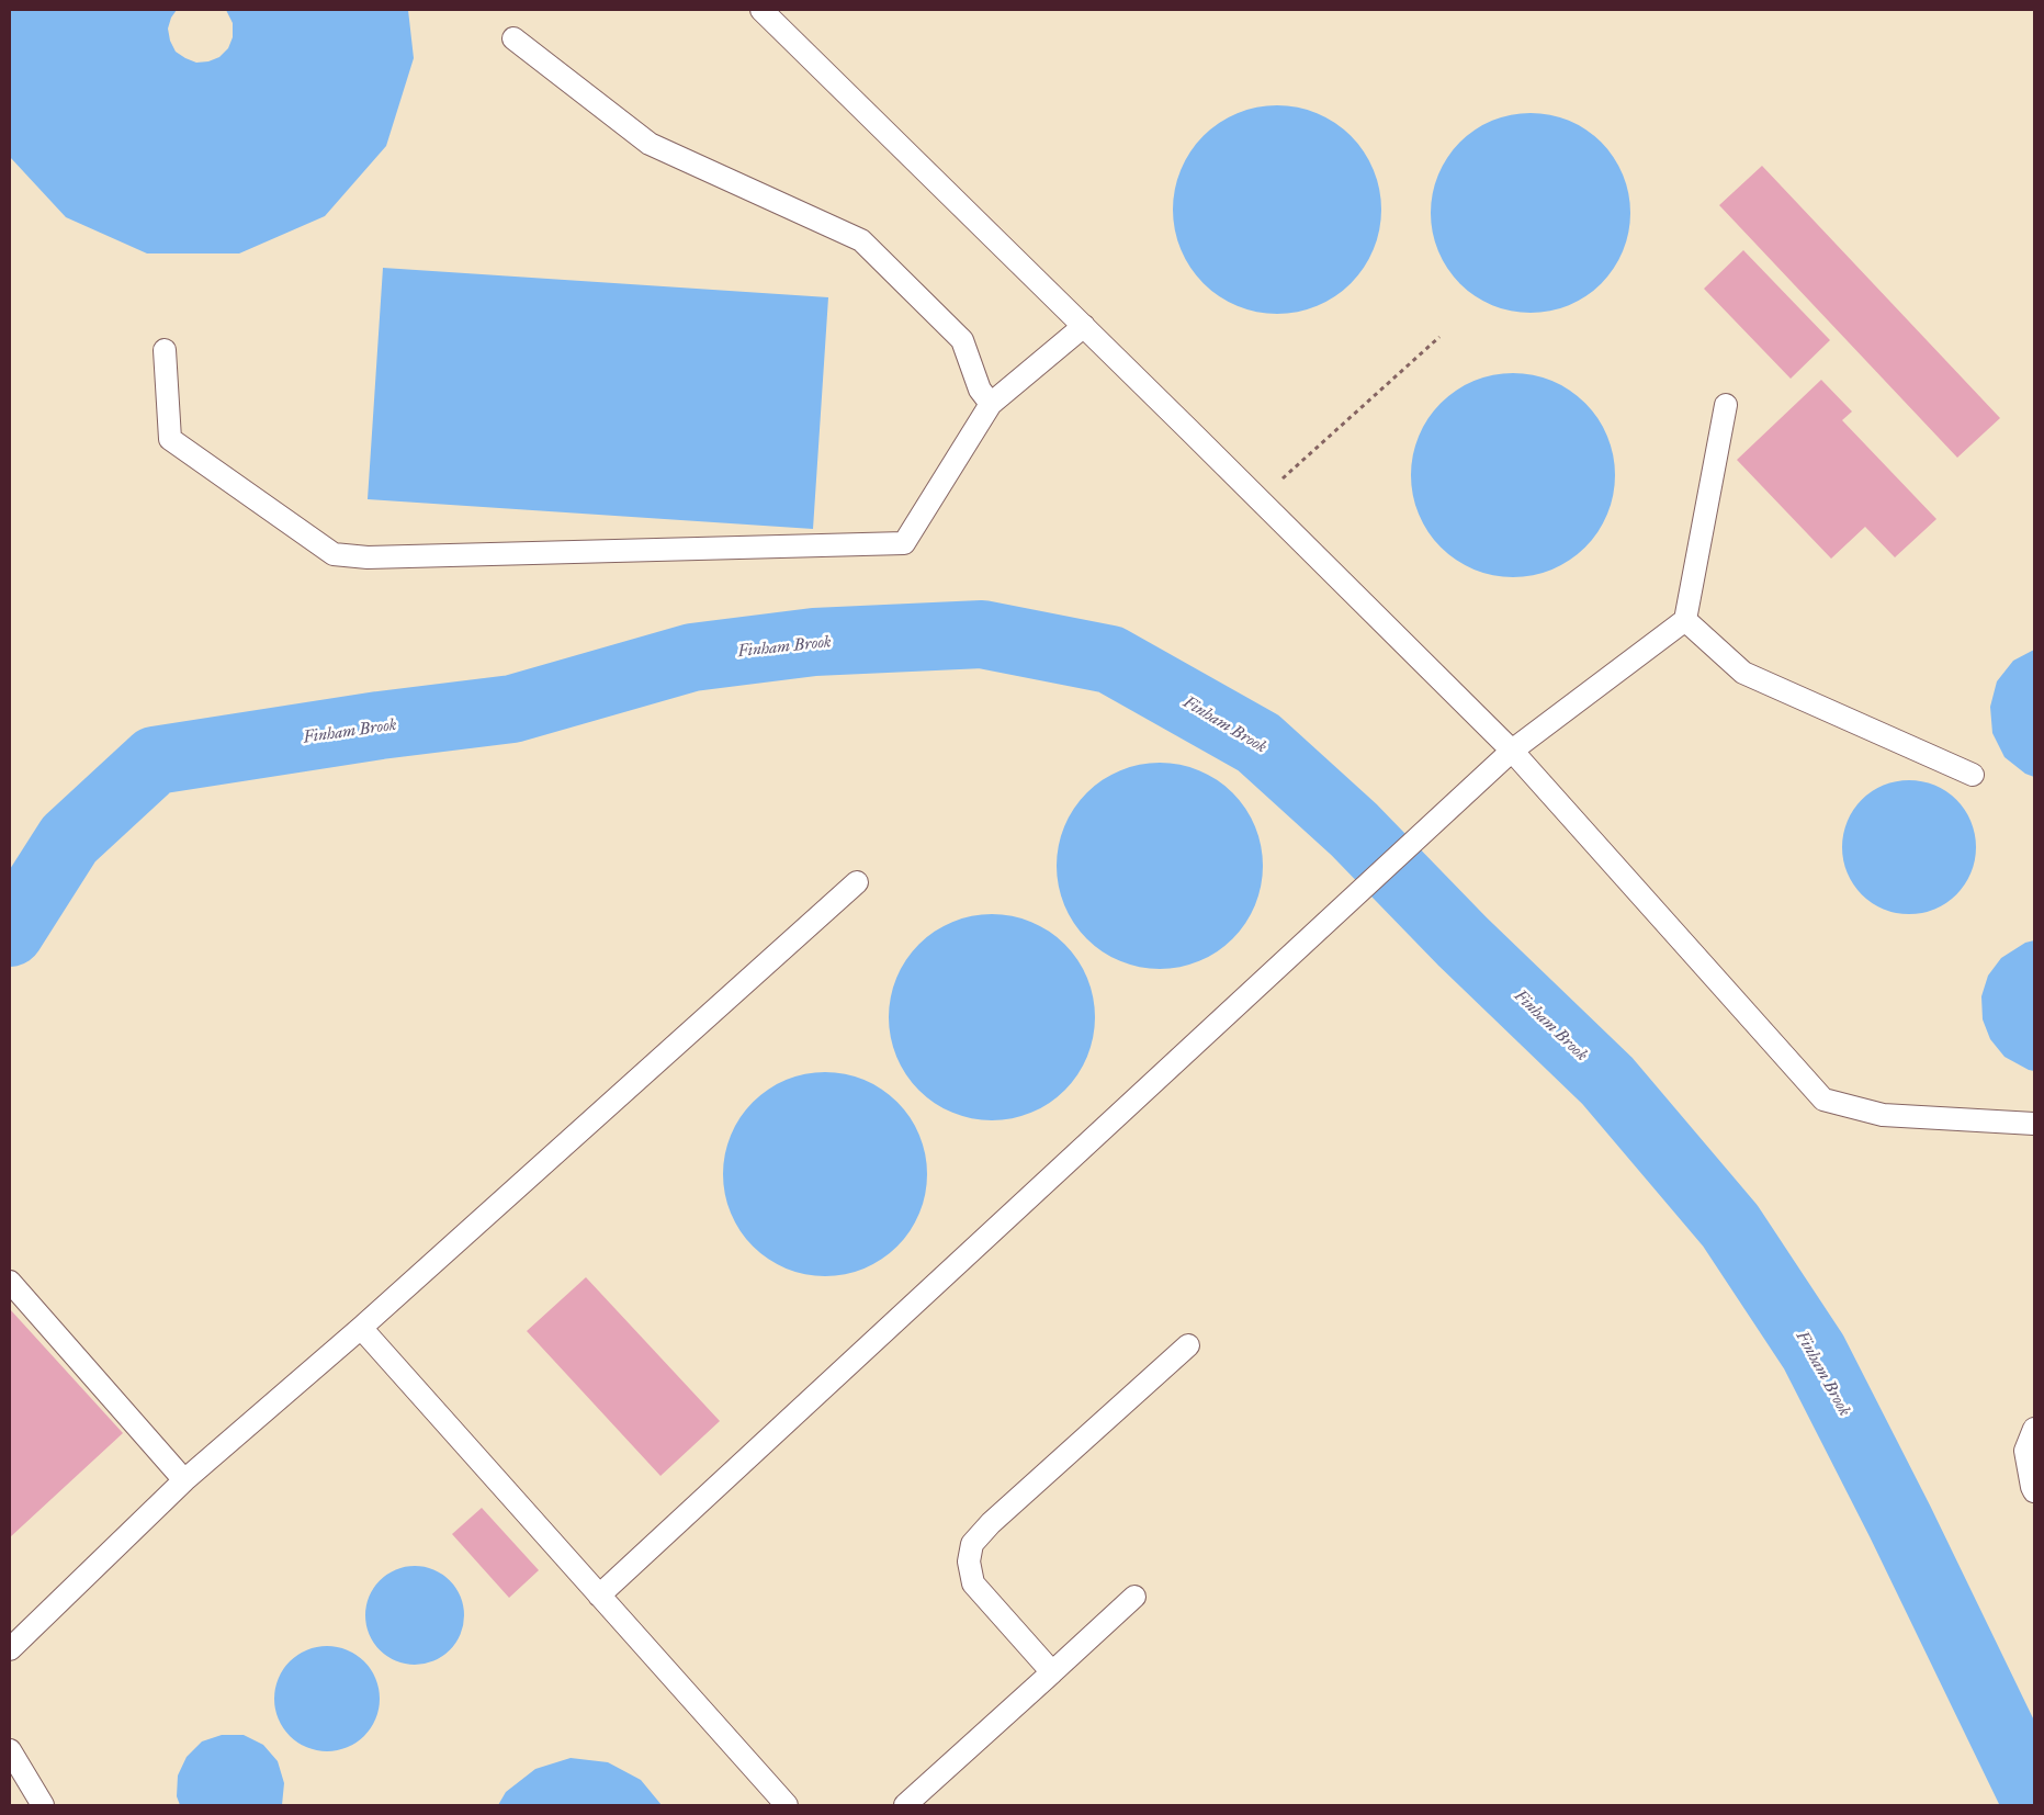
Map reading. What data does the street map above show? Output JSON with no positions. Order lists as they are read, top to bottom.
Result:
{
  "water": ["Finham Brook"]
}
